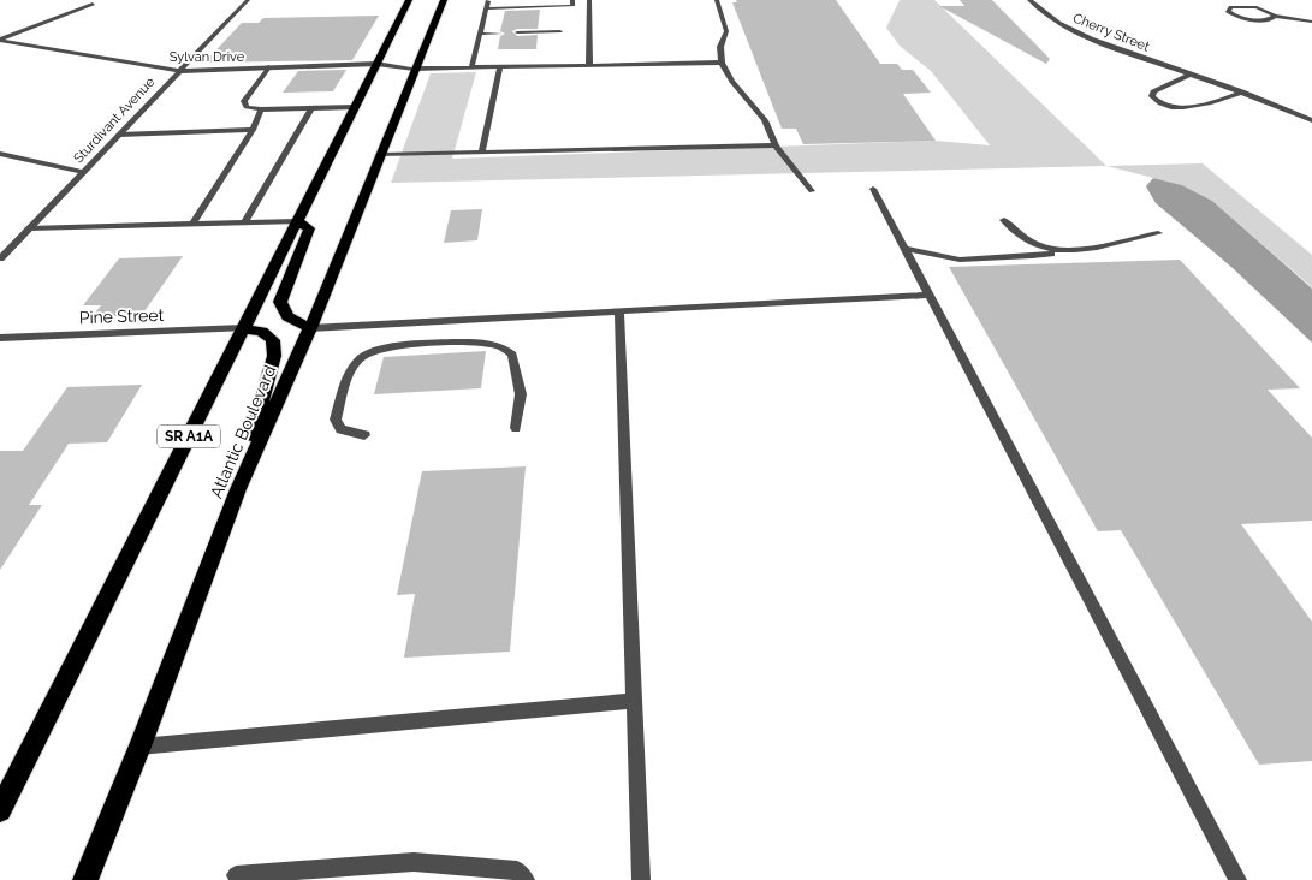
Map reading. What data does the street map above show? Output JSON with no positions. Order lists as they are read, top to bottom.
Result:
{
  "streets": {
    "highway": ["Atlantic Boulevard", "SR A1A"],
    "street": [
      "Cherry Street",
      "Sylvan Drive",
      "Sturdivant Avenue",
      "Pine Street"
    ]
  },
  "crossings": [
    ["Sylvan Drive", "Sturdivant Avenue"],
    ["Sylvan Drive", "Atlantic Boulevard"],
    ["Sylvan Drive", "SR A1A"],
    ["Pine Street", "SR A1A"]
  ]
}
